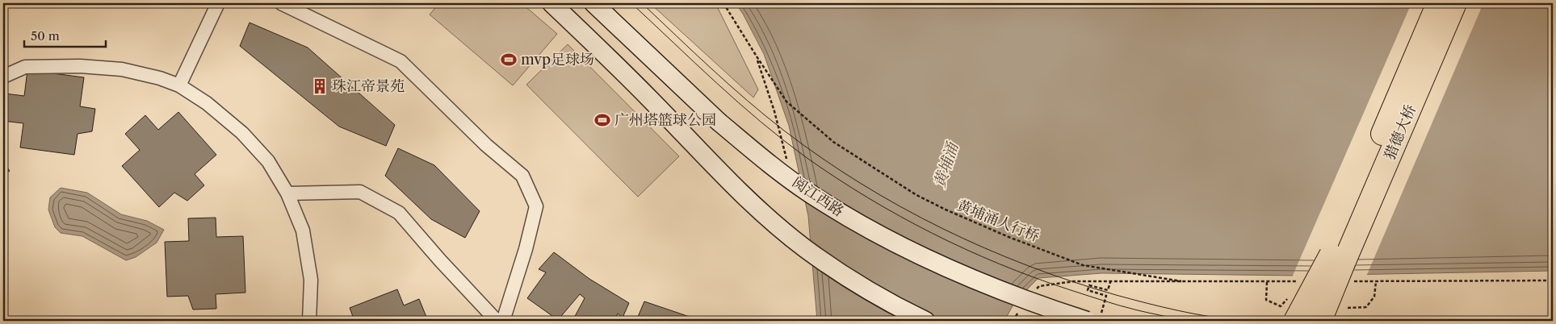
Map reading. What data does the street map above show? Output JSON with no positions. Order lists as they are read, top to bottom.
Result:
{
  "streets": {
    "highway": ["猎德大桥"],
    "main road": ["阅江西路"],
    "path": ["黄埔涌人行桥"]
  },
  "water": ["黄埔涌"],
  "places": {
    "sports": ["mvp足球场", "广州塔篮球公园"],
    "building": ["珠江帝景苑"]
  },
  "scale_bar": "50 m"
}
